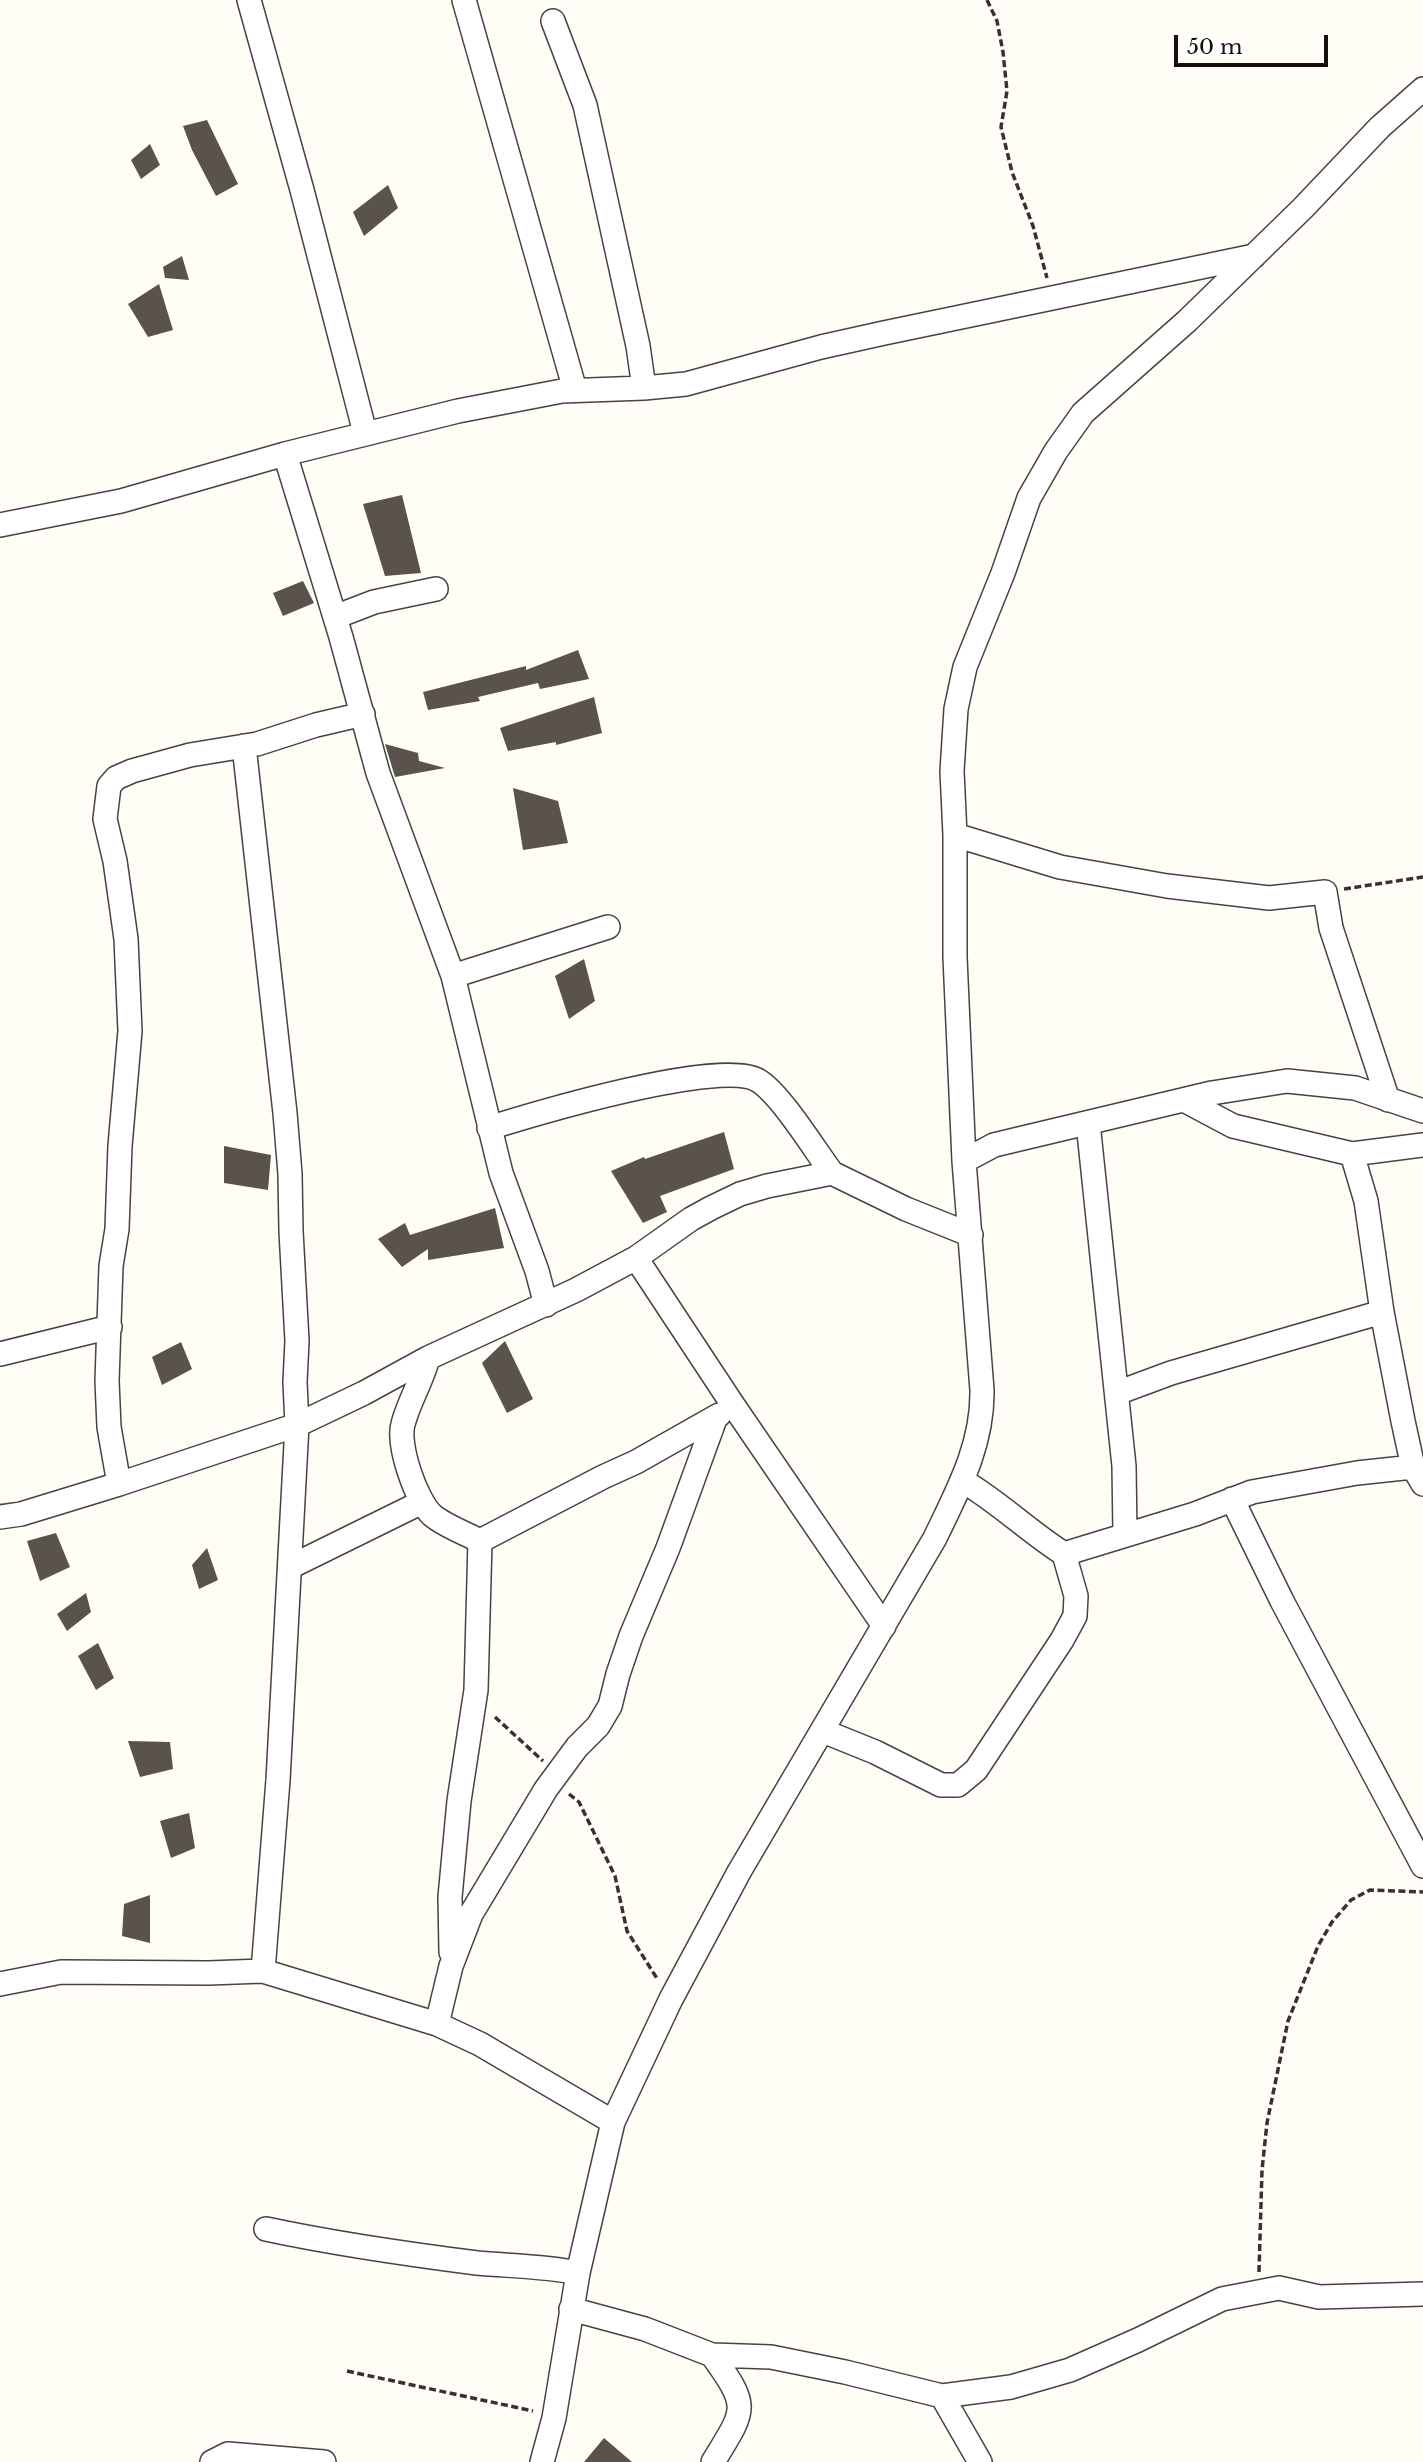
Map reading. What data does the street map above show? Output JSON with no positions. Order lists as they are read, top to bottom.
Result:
{
  "scale_bar": "50 m"
}
